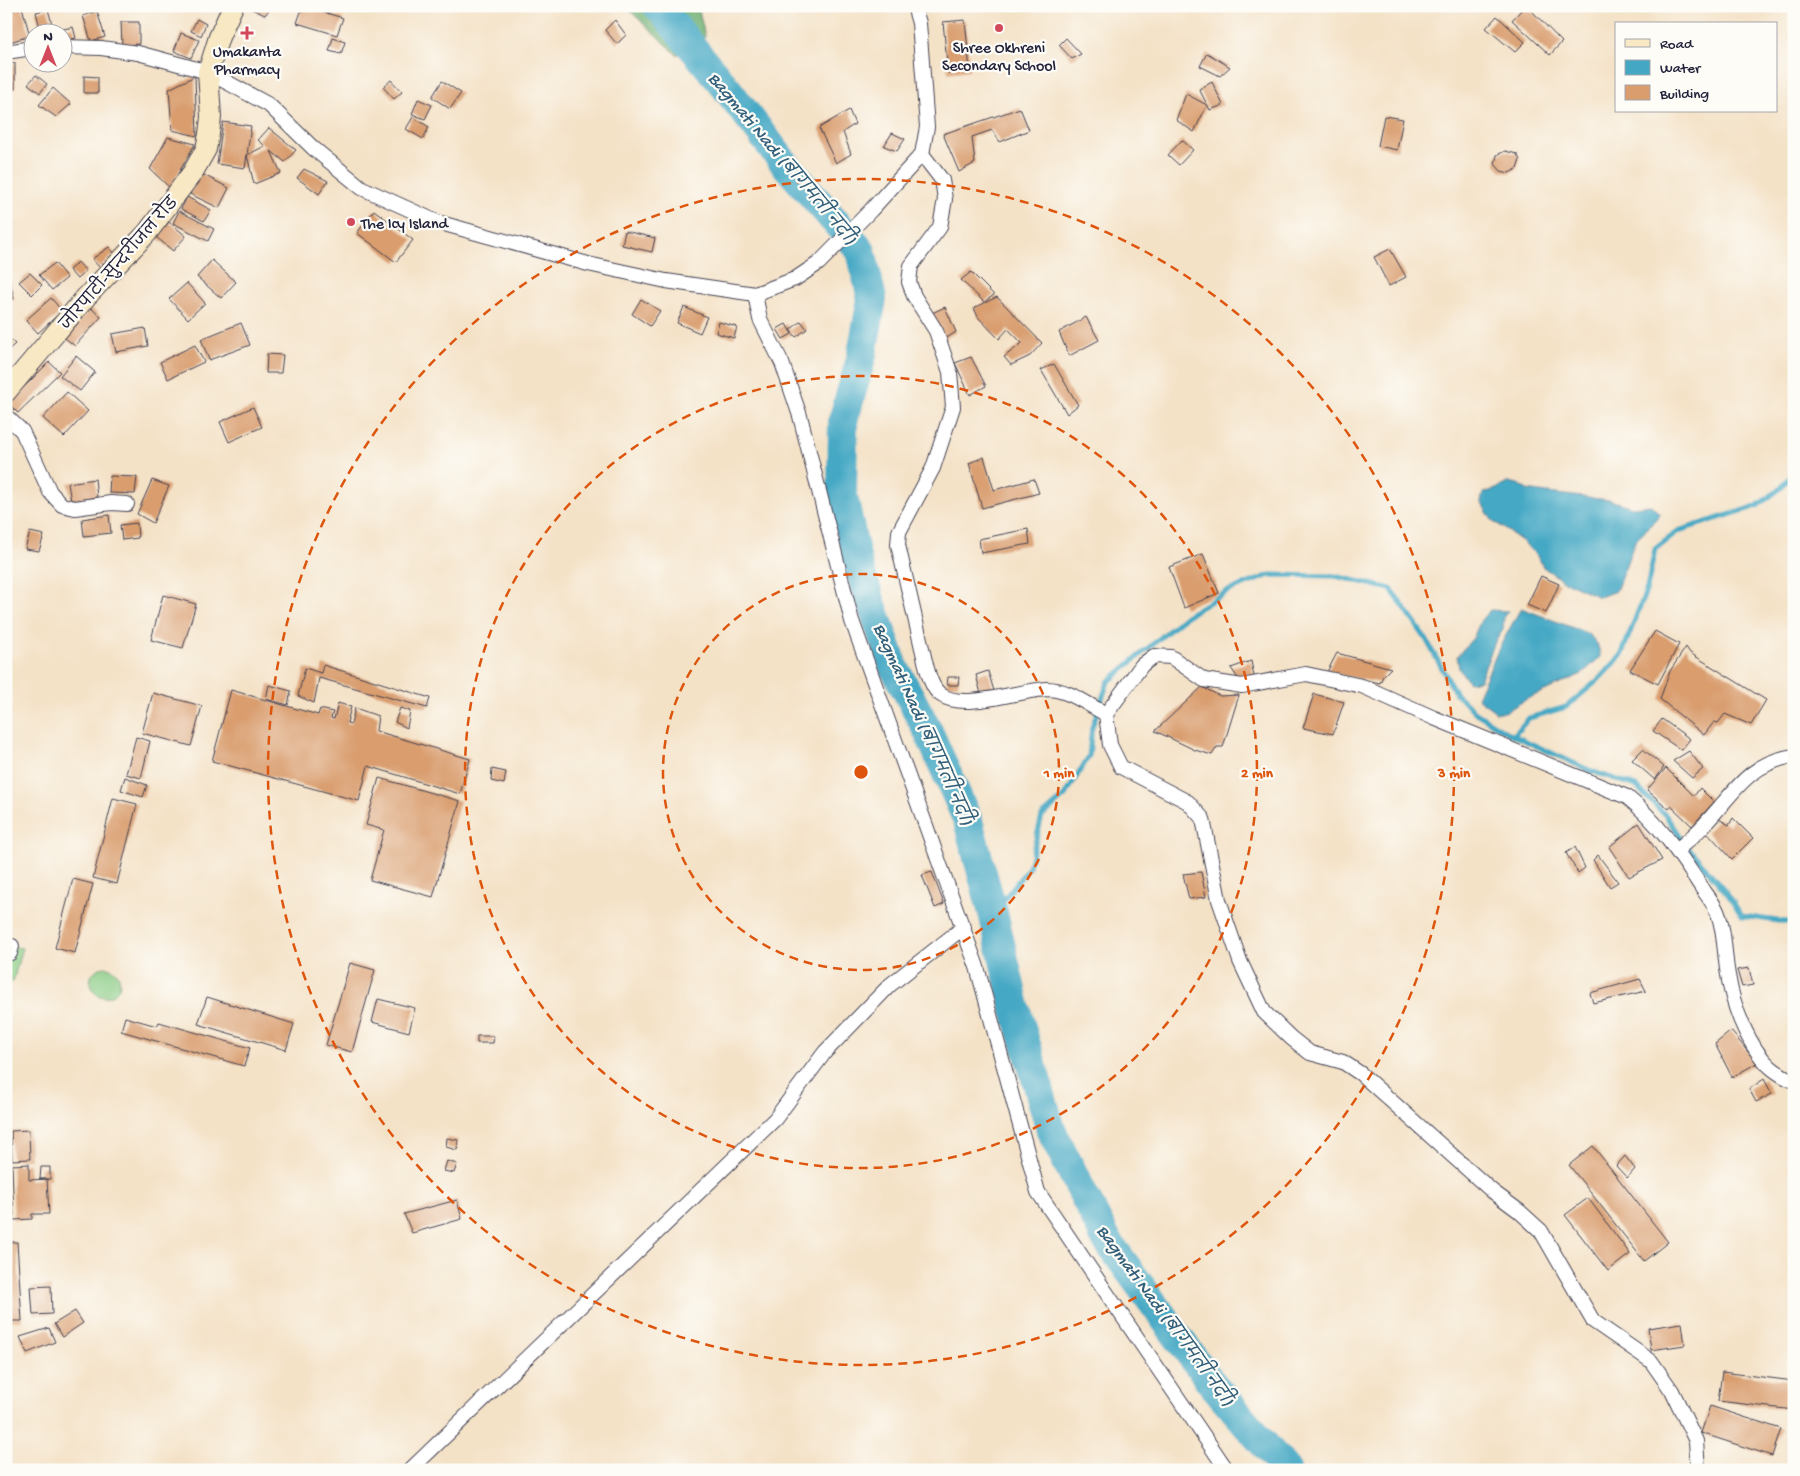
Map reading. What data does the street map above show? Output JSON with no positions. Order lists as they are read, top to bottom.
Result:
{
  "streets": {
    "main road": ["जोरपाटी-सुन्दरीजल रोड"]
  },
  "water": ["Bagmati Nadi (बागमती नदी)"],
  "places": {
    "other": ["Shree Okhreni Secondary School", "The Icy Island"],
    "health": ["Umakanta Pharmacy"]
  },
  "legend": ["Road", "Water", "Building"],
  "north": "top",
  "rings": ["1 min", "2 min", "3 min"]
}
